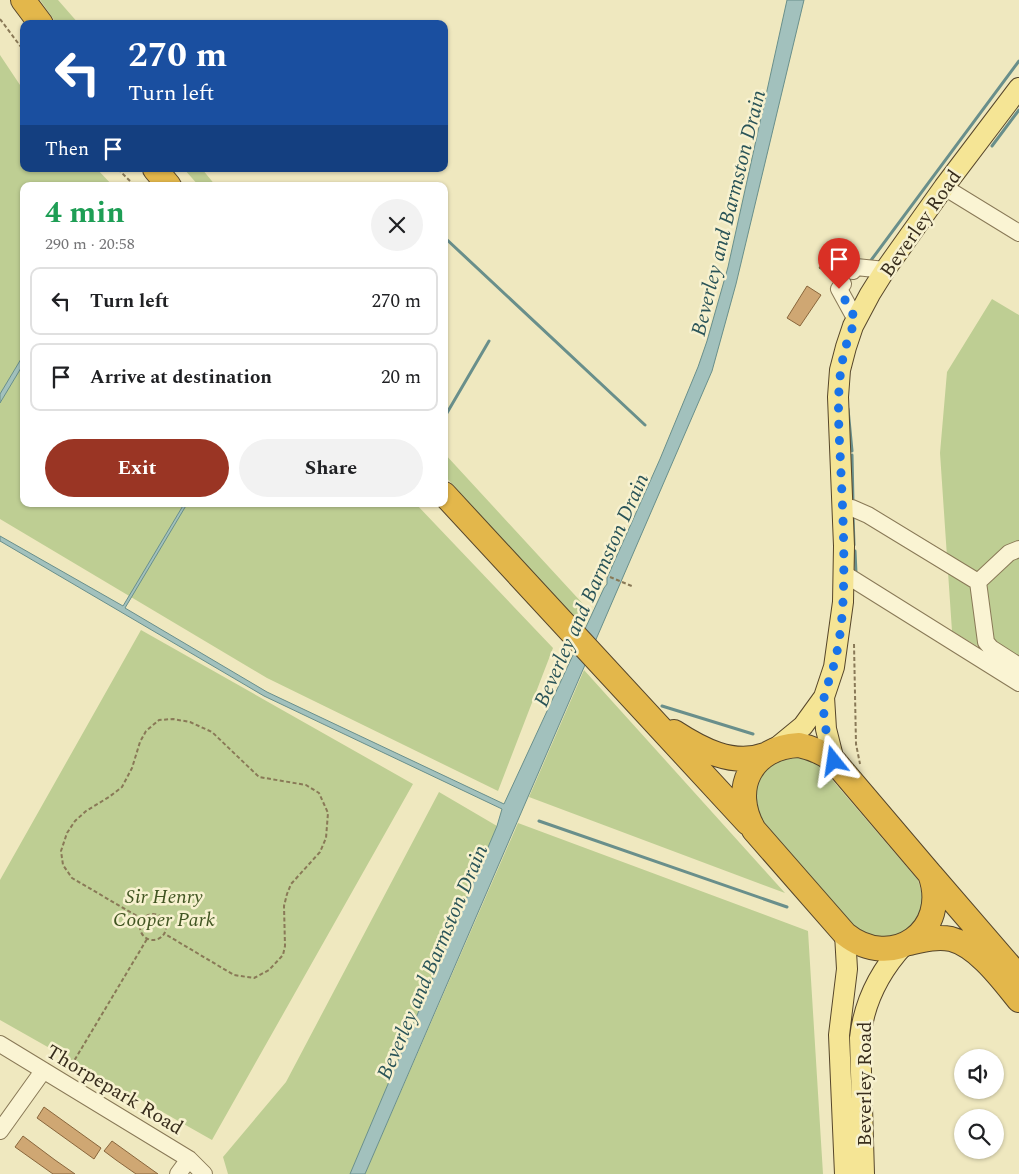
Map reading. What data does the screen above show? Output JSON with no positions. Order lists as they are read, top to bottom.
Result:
{
  "streets": {
    "main road": ["Beverley Road"],
    "street": ["Thorpepark Road"]
  },
  "water": ["Beverley and Barmston Drain"],
  "parks": ["Sir Henry Cooper Park"],
  "page": {
    "turn": ["270 m", "Turn left"],
    "then": "Then",
    "heading": ["4 min", "290 m · 20:58"],
    "list": [
      {
        "name": "Turn left",
        "value": "270 m"
      },
      {
        "name": "Arrive at destination",
        "value": "20 m"
      }
    ],
    "buttons": ["Exit", "Share"]
  }
}
